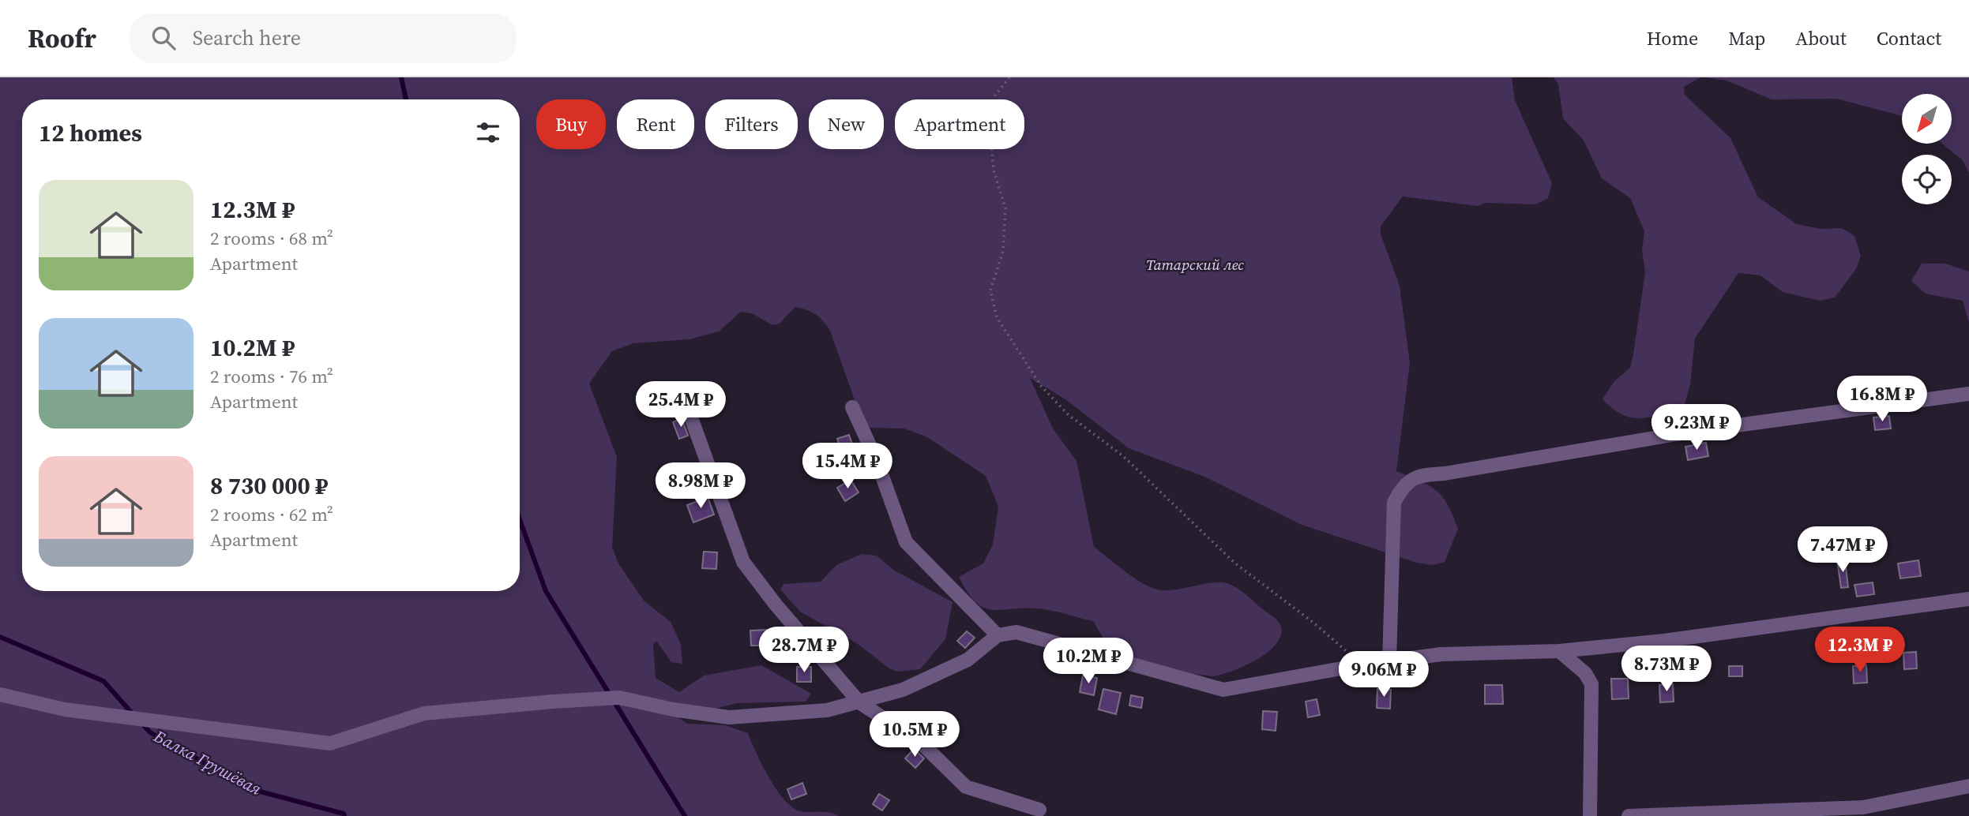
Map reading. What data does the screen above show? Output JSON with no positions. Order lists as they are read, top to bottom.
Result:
{
  "water": ["Балка Грушёвая"],
  "parks": ["Татарский лес"],
  "north": "bottom left",
  "page": {
    "header": "Roofr",
    "search": "Search here",
    "nav": [
      "Home",
      "Map",
      "About",
      "Contact"
    ],
    "chip": [
      "Buy",
      "Rent",
      "Filters",
      "New",
      "Apartment"
    ],
    "heading": "12 homes",
    "list": [
      {
        "name": "12.3M ₽",
        "note": "2 rooms · 68 m² · Apartment"
      },
      {
        "name": "10.2M ₽",
        "note": "2 rooms · 76 m² · Apartment"
      },
      {
        "name": "8 730 000 ₽",
        "note": "2 rooms · 62 m² · Apartment"
      }
    ],
    "price": [
      "16.8M ₽",
      "25.4M ₽",
      "9.23M ₽",
      "15.4M ₽",
      "8.98M ₽",
      "7.47M ₽",
      "28.7M ₽",
      "12.3M ₽",
      "10.2M ₽",
      "8.73M ₽",
      "9.06M ₽",
      "10.5M ₽"
    ]
  }
}
